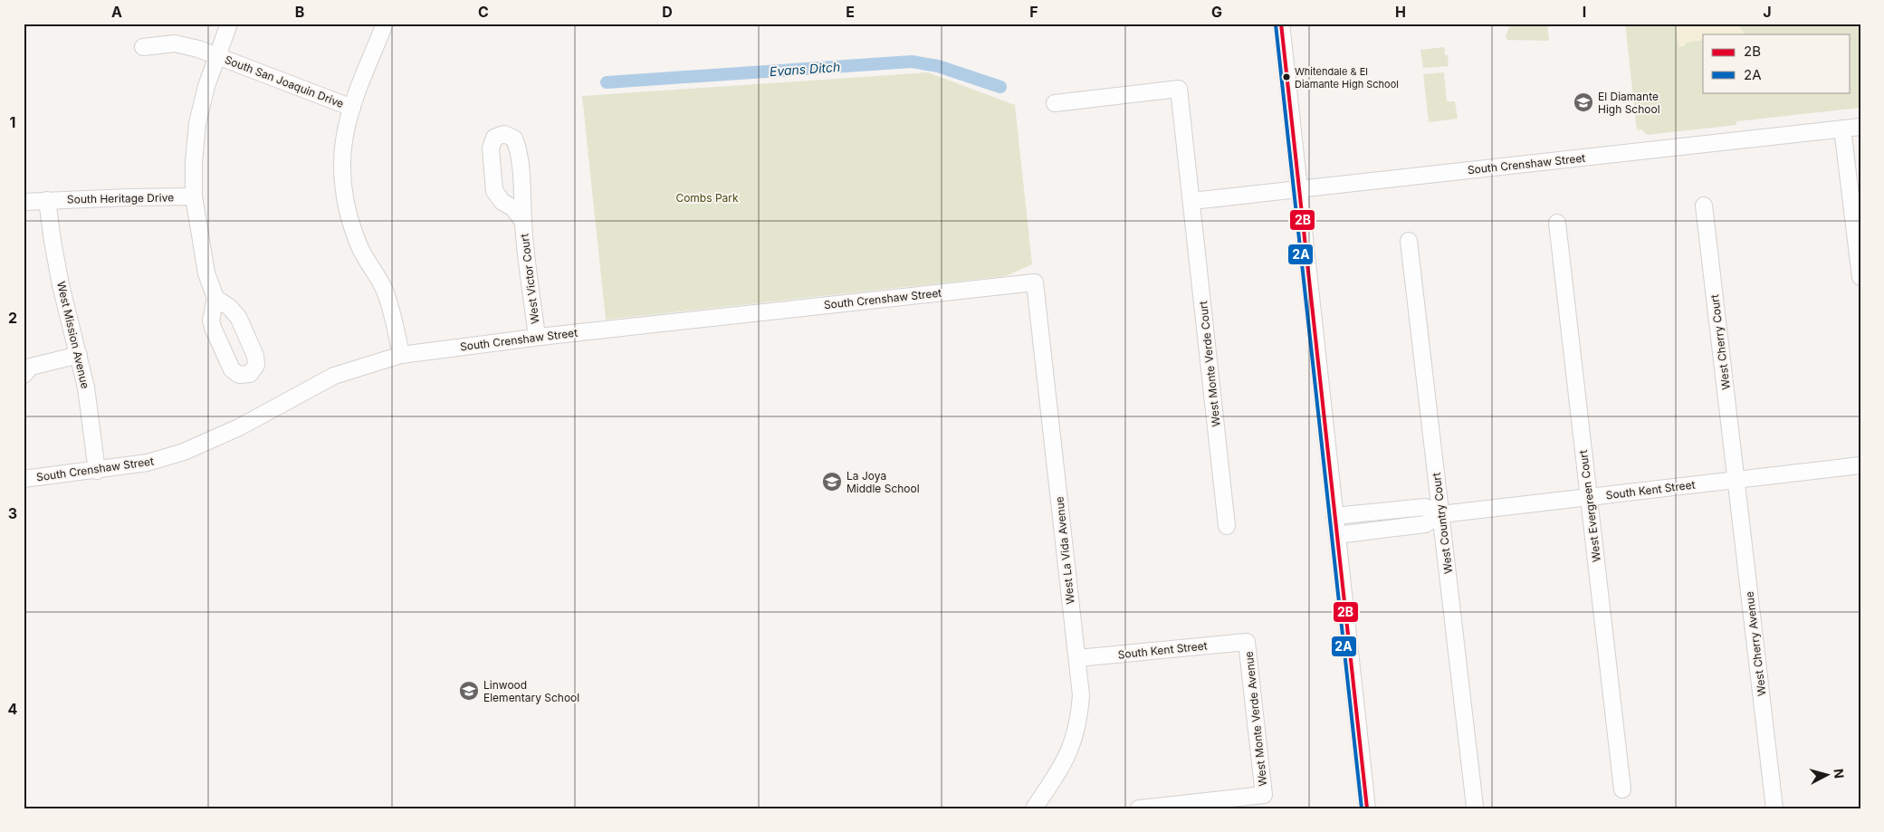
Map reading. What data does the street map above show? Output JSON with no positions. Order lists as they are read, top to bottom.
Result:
{
  "streets": {
    "street": [
      "South San Joaquin Drive",
      "South Crenshaw Street",
      "South Heritage Drive",
      "West Victor Court",
      "West Mission Avenue",
      "West Cherry Court",
      "West Monte Verde Court",
      "South Kent Street",
      "West Evergreen Court",
      "West Country Court",
      "West La Vida Avenue",
      "West Cherry Avenue",
      "West Monte Verde Avenue"
    ]
  },
  "crossings": [
    ["South Crenshaw Street", "West Victor Court"],
    ["South Crenshaw Street", "West Mission Avenue"],
    ["South Crenshaw Street", "West Monte Verde Court"],
    ["South Crenshaw Street", "West La Vida Avenue"],
    ["South Heritage Drive", "West Mission Avenue"],
    ["West Cherry Court", "South Kent Street"],
    ["West Cherry Court", "West Cherry Avenue"],
    ["South Kent Street", "West Evergreen Court"],
    ["South Kent Street", "West Country Court"],
    ["South Kent Street", "West La Vida Avenue"],
    ["South Kent Street", "West Cherry Avenue"],
    ["South Kent Street", "West Monte Verde Avenue"]
  ],
  "water": ["Evans Ditch"],
  "parks": ["Combs Park"],
  "places": {
    "other": ["Whitendale & El Diamante High School"],
    "school or university": ["El Diamante High School", "La Joya Middle School", "Linwood Elementary School"]
  },
  "lines": ["transit line 2B", "transit line 2A"],
  "legend": ["2B", "2A"],
  "north": "right",
  "grid": {
    "columns": [
      "A",
      "B",
      "C",
      "D",
      "E",
      "F",
      "G",
      "H",
      "I",
      "J"
    ],
    "rows": [
      "1",
      "2",
      "3",
      "4"
    ]
  }
}
